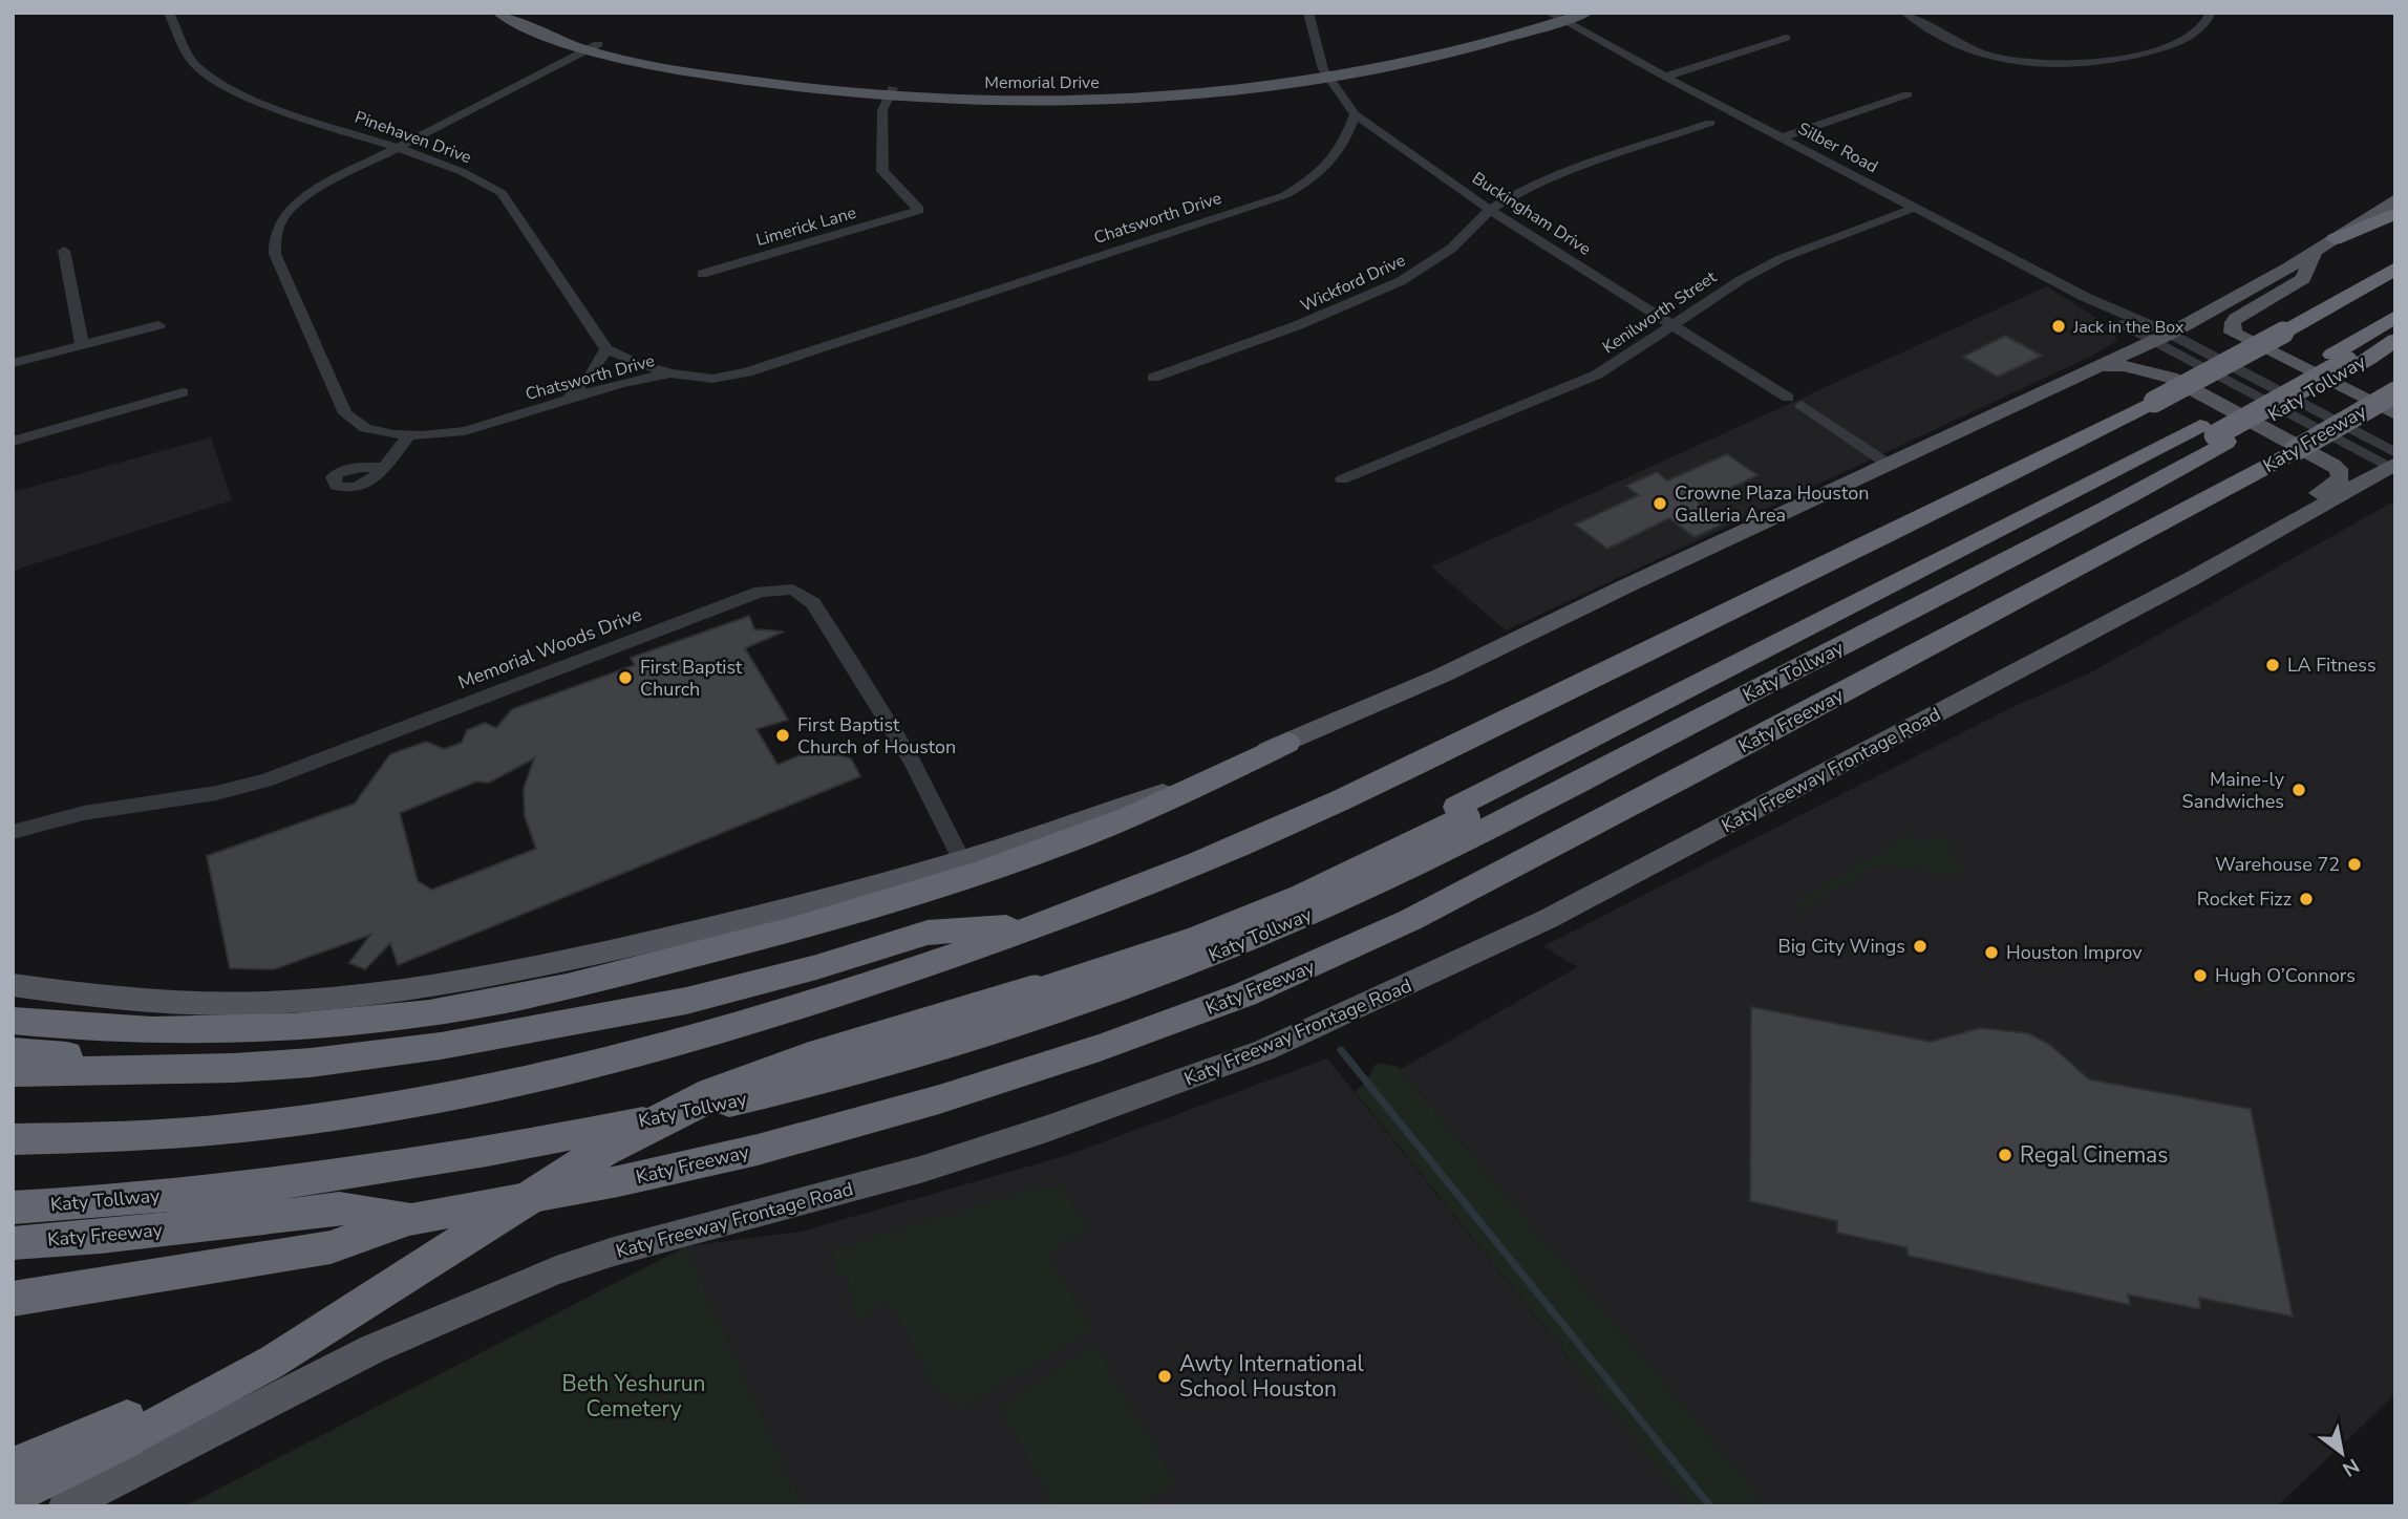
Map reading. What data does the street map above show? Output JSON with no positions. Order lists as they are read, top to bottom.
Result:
{
  "streets": {
    "highway": ["Katy Tollway", "Katy Freeway"],
    "main road": ["Memorial Drive", "Katy Freeway Frontage Road"],
    "street": [
      "Pinehaven Drive",
      "Silber Road",
      "Buckingham Drive",
      "Chatsworth Drive",
      "Limerick Lane",
      "Wickford Drive",
      "Kenilworth Street",
      "Memorial Woods Drive"
    ]
  },
  "crossings": [
    ["Memorial Drive", "Silber Road"],
    ["Memorial Drive", "Buckingham Drive"],
    ["Memorial Drive", "Chatsworth Drive"],
    ["Memorial Drive", "Limerick Lane"],
    ["Pinehaven Drive", "Chatsworth Drive"],
    ["Silber Road", "Kenilworth Street"],
    ["Silber Road", "Katy Freeway Frontage Road"],
    ["Buckingham Drive", "Chatsworth Drive"],
    ["Buckingham Drive", "Wickford Drive"],
    ["Buckingham Drive", "Kenilworth Street"]
  ],
  "parks": ["Beth Yeshurun Cemetery"],
  "places": [
    "Jack in the Box",
    "Crowne Plaza Houston Galleria Area",
    "LA Fitness",
    "First Baptist Church",
    "First Baptist Church of Houston",
    "Maine-ly Sandwiches",
    "Warehouse 72",
    "Rocket Fizz",
    "Big City Wings",
    "Houston Improv",
    "Hugh O’Connors",
    "Regal Cinemas",
    "Awty International School Houston"
  ],
  "north": "bottom right"
}
